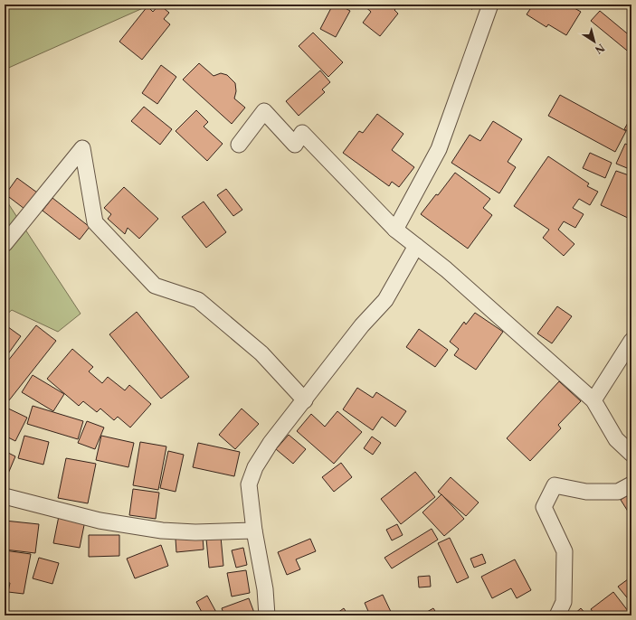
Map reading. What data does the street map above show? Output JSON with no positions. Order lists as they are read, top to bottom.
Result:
{
  "north": "bottom right"
}
